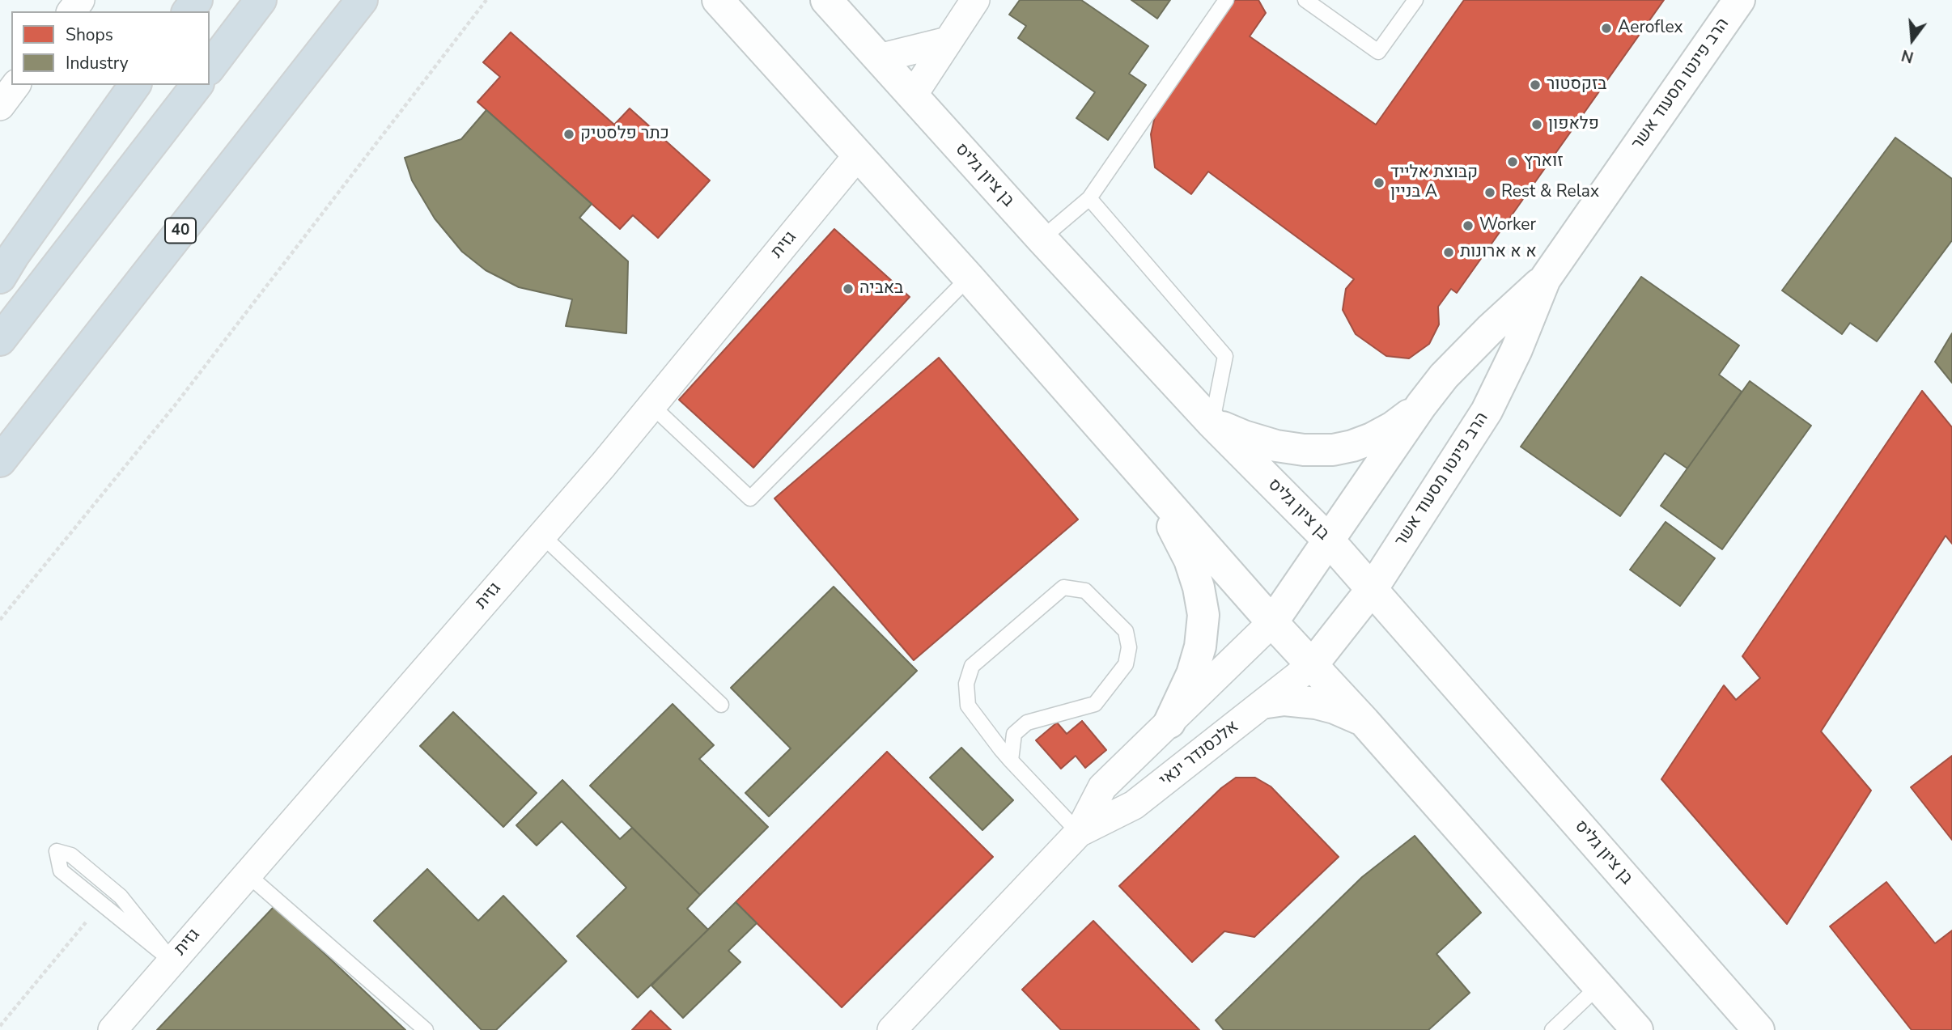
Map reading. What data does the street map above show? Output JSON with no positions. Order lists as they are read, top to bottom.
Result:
{
  "streets": {
    "highway": ["40"],
    "street": [
      "הרב פינטו מסעוד אשר",
      "בן ציון גליס",
      "גזית",
      "אלכסנדר ינאי"
    ]
  },
  "crossings": [
    ["הרב פינטו מסעוד אשר", "בן ציון גליס"],
    ["הרב פינטו מסעוד אשר", "אלכסנדר ינאי"]
  ],
  "places": [
    "Aeroflex",
    "בזקסטור",
    "פלאפון",
    "כתר פלסטיק",
    "זוארץ",
    "קבוצת אלייד בניין A",
    "Rest & Relax",
    "Worker",
    "א א ארונות",
    "באביה"
  ],
  "legend": ["Shops", "Industry"],
  "north": "bottom"
}
